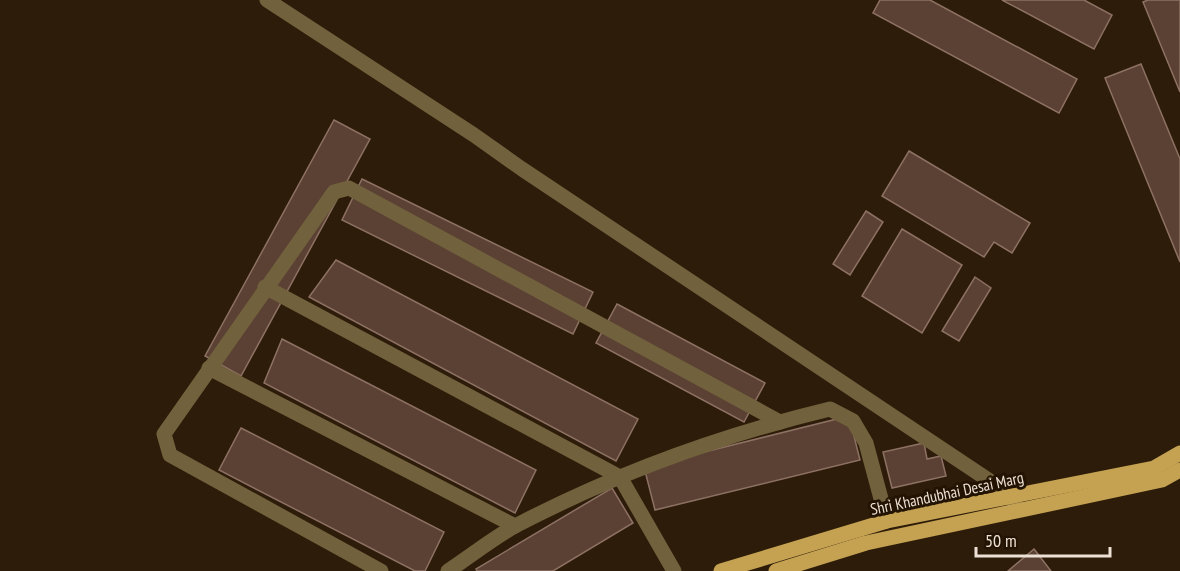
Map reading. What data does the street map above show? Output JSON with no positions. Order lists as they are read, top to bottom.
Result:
{
  "streets": {
    "main road": ["Shri Khandubhai Desai Marg"]
  },
  "scale_bar": "50 m"
}
